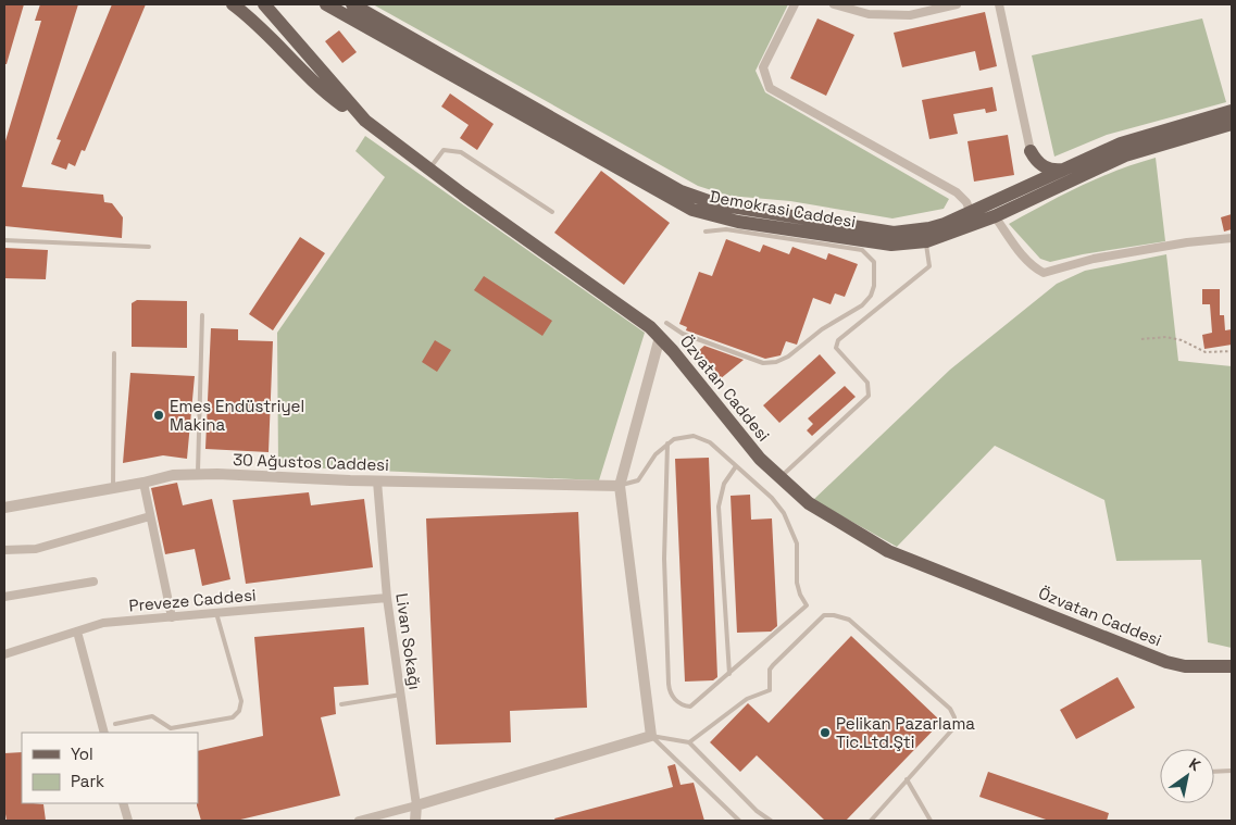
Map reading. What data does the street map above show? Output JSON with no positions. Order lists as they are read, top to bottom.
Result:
{
  "streets": {
    "main road": ["Demokrasi Caddesi", "Özvatan Caddesi"],
    "street": ["30 Ağustos Caddesi", "Preveze Caddesi", "Livan Sokağı"]
  },
  "crossings": [
    ["30 Ağustos Caddesi", "Livan Sokağı"],
    ["Preveze Caddesi", "Livan Sokağı"]
  ],
  "places": ["Emes Endüstriyel Makina", "Pelikan Pazarlama Tic.Ltd.Şti"],
  "legend": ["Yol", "Park"],
  "north": "top right"
}
